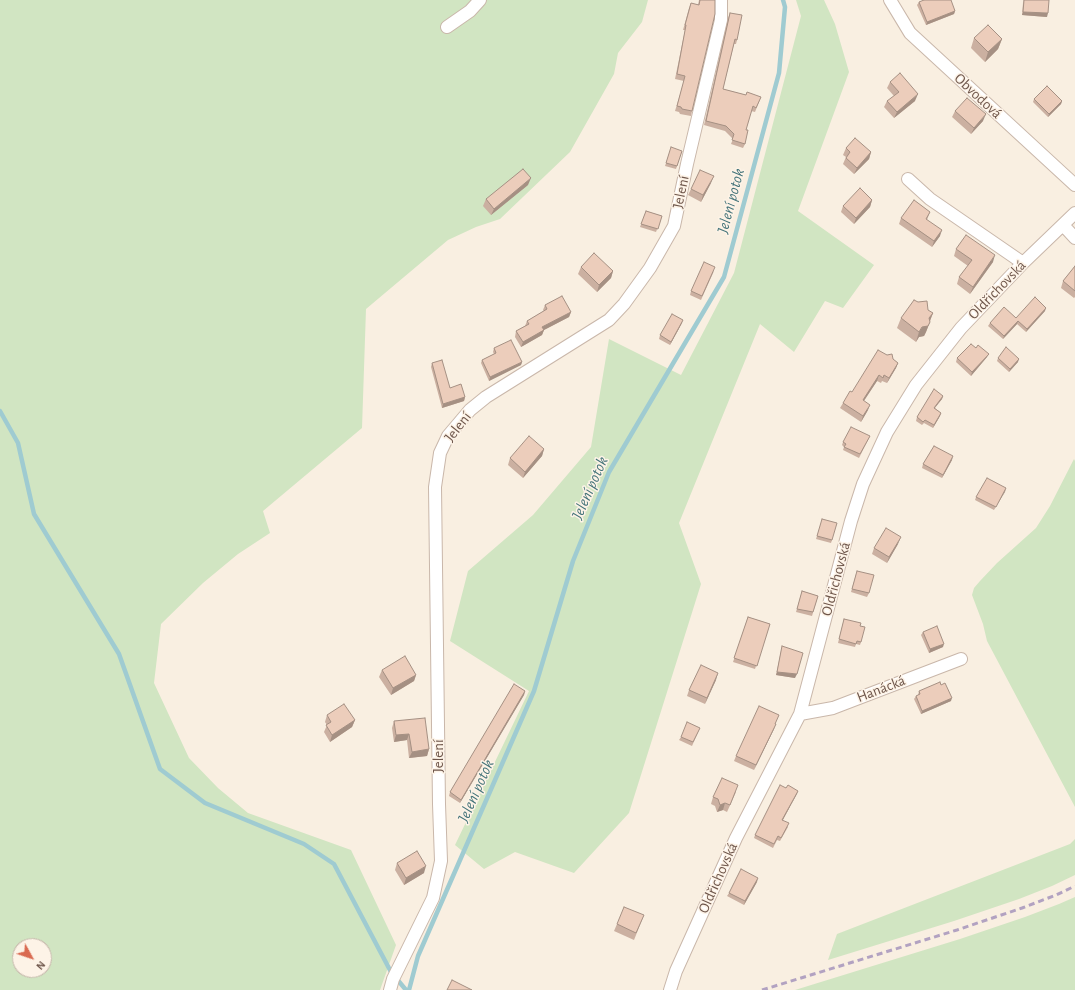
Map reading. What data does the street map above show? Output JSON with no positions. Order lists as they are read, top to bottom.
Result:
{
  "streets": {
    "street": [
      "Obvodová",
      "Jelení",
      "Oldřichovská",
      "Hanácká"
    ]
  },
  "crossings": [
    ["Oldřichovská", "Hanácká"]
  ],
  "water": ["Jelení potok"],
  "north": "bottom right"
}
